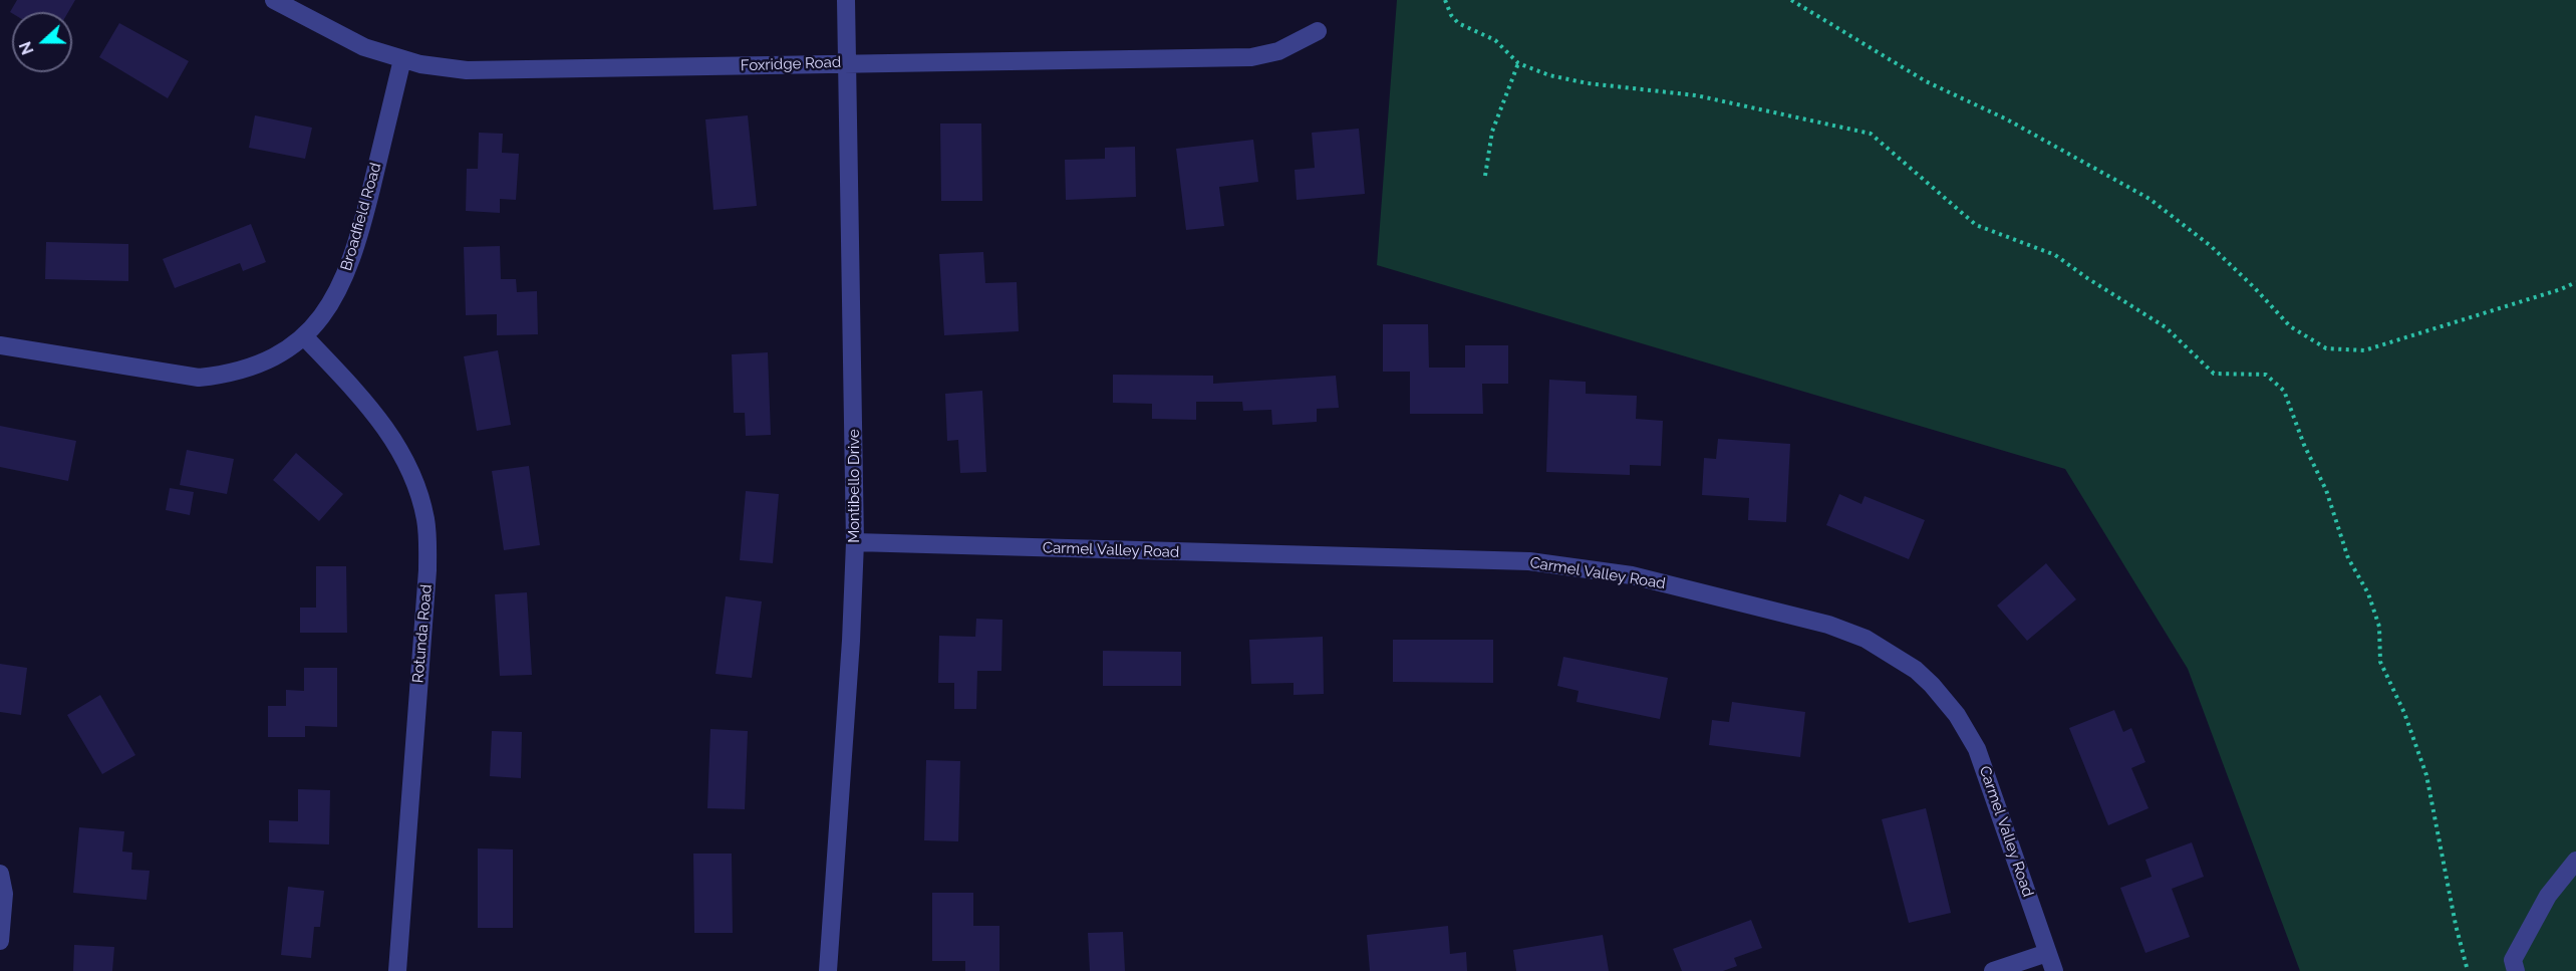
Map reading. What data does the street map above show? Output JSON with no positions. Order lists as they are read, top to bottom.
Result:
{
  "streets": {
    "street": [
      "Foxridge Road",
      "Broadfield Road",
      "Montibello Drive",
      "Carmel Valley Road",
      "Rotunda Road"
    ]
  },
  "crossings": [
    ["Foxridge Road", "Broadfield Road"],
    ["Foxridge Road", "Montibello Drive"],
    ["Broadfield Road", "Rotunda Road"],
    ["Montibello Drive", "Carmel Valley Road"]
  ],
  "north": "left"
}
